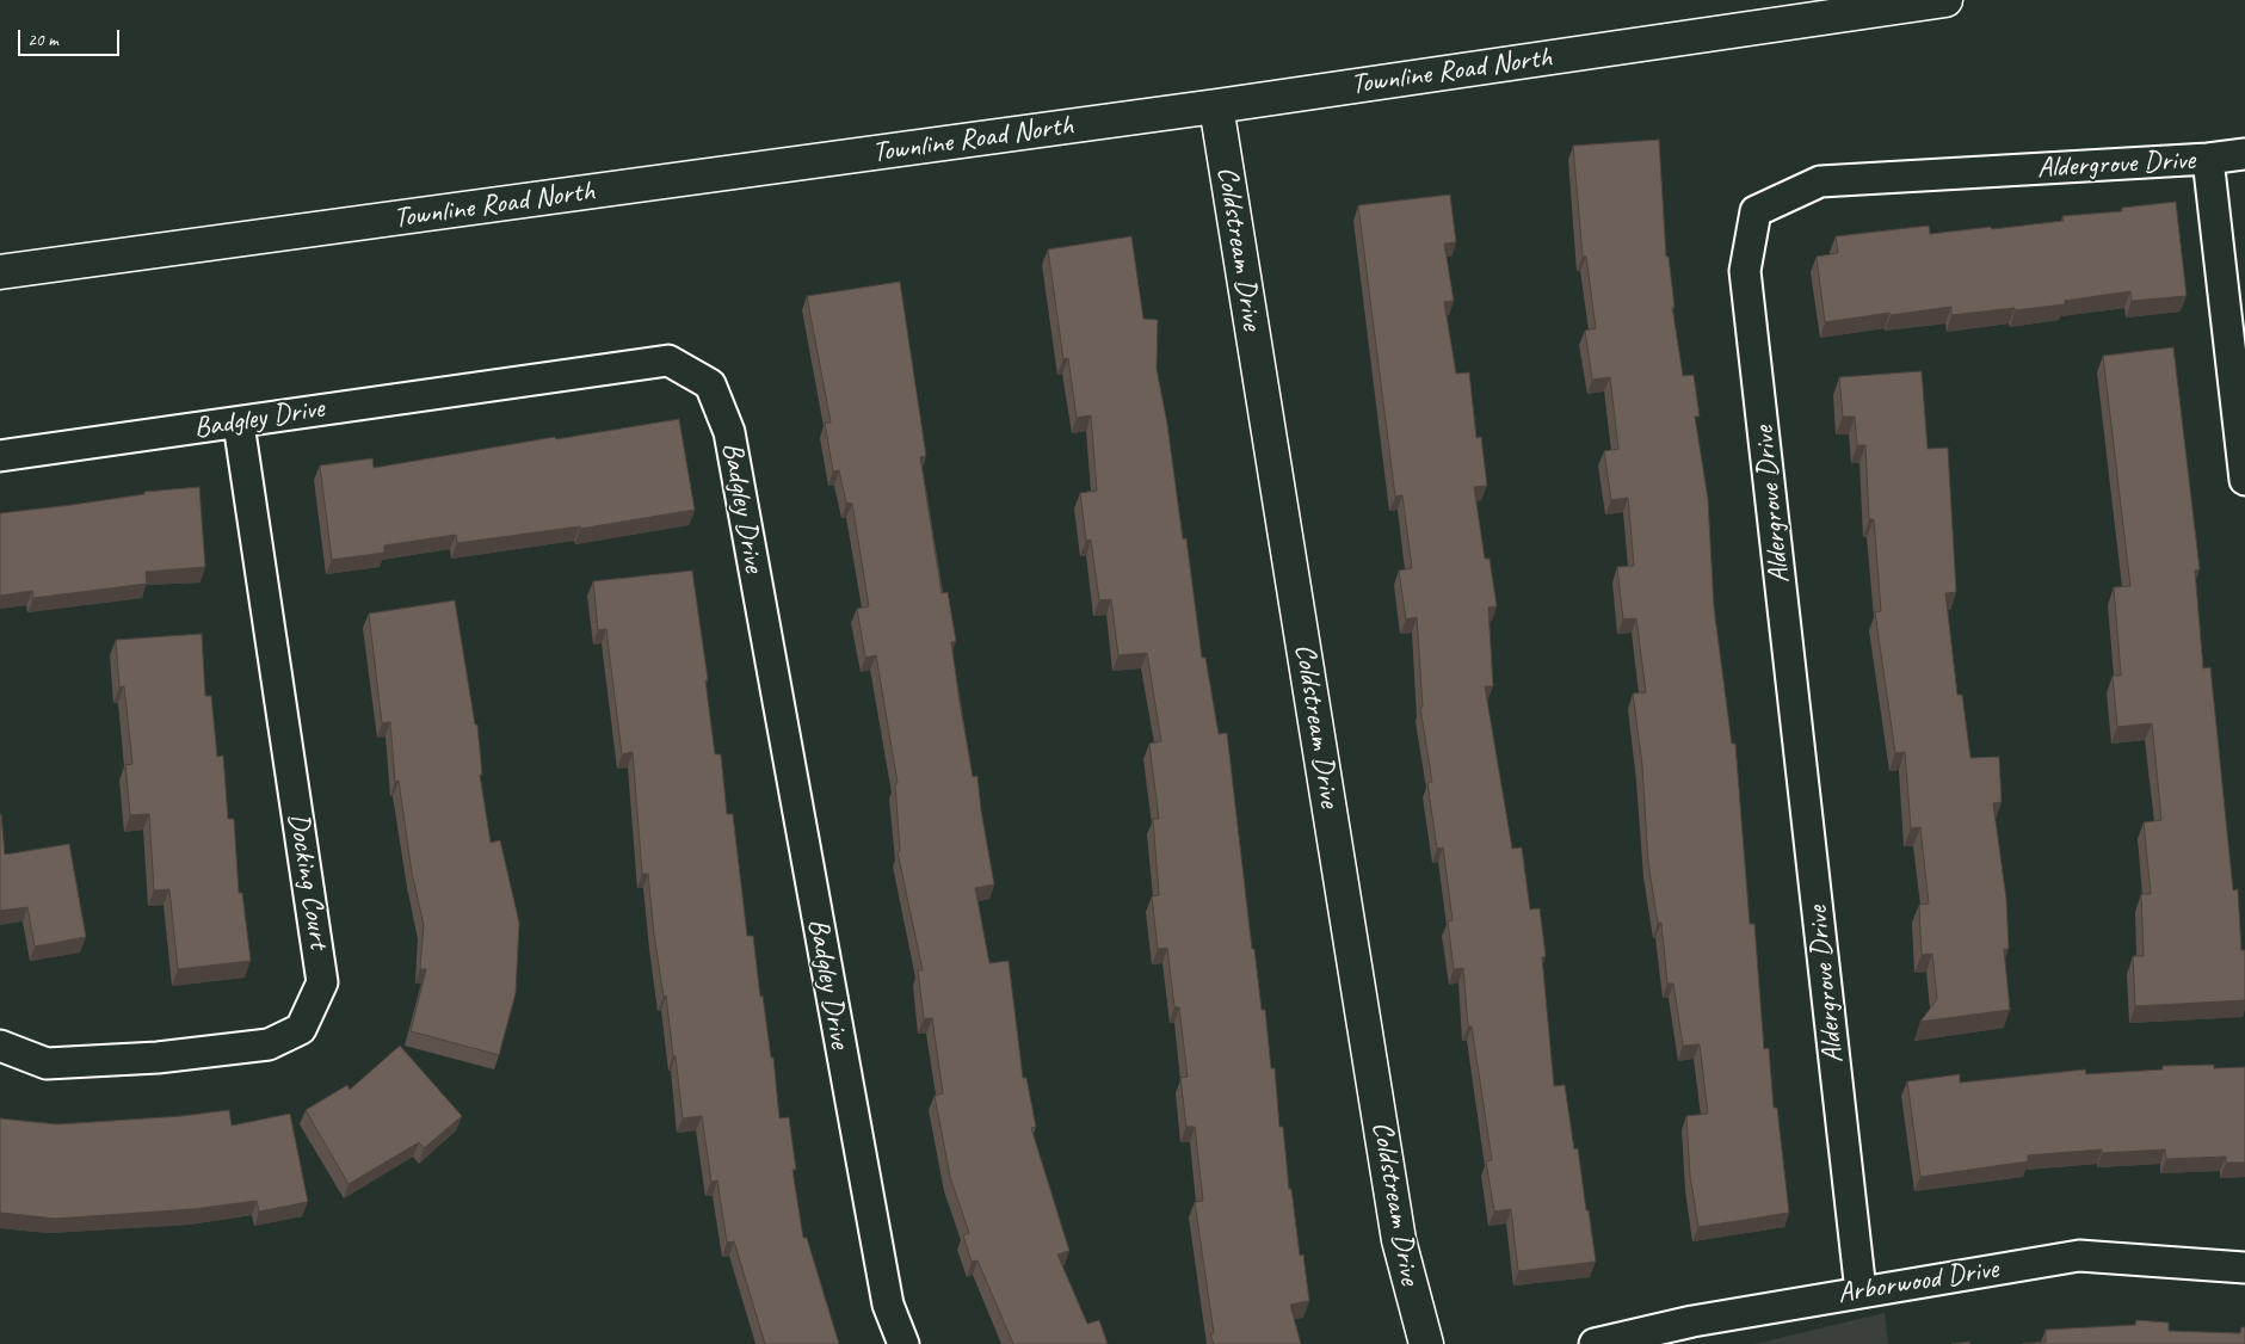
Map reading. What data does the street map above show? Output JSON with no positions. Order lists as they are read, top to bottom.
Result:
{
  "streets": {
    "street": [
      "Townline Road North",
      "Aldergrove Drive",
      "Coldstream Drive",
      "Badgley Drive",
      "Docking Court",
      "Arborwood Drive"
    ]
  },
  "crossings": [
    ["Townline Road North", "Coldstream Drive"],
    ["Aldergrove Drive", "Arborwood Drive"],
    ["Badgley Drive", "Docking Court"]
  ],
  "scale_bar": "20 m"
}
